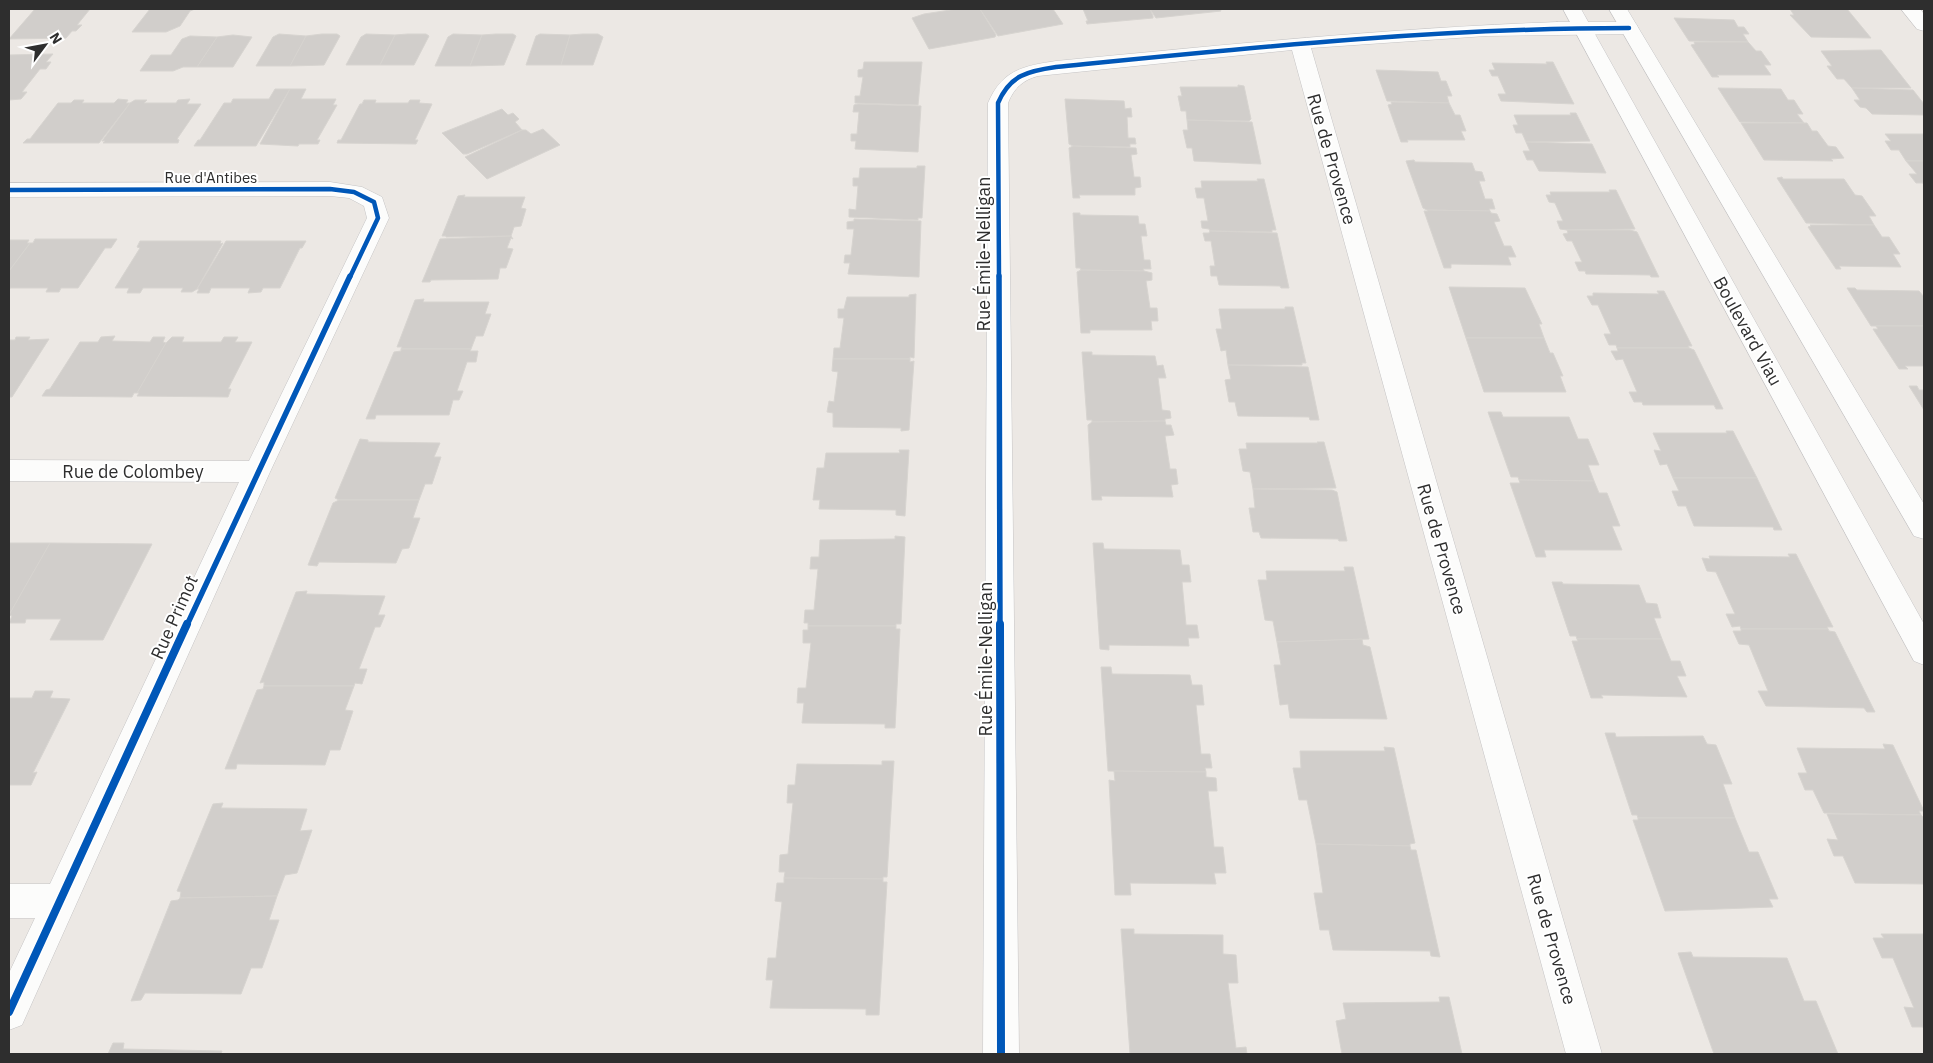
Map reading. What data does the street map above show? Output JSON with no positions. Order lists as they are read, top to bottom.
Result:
{
  "streets": {
    "street": [
      "Rue de Provence",
      "Rue d'Antibes",
      "Rue Émile-Nelligan",
      "Boulevard Viau",
      "Rue de Colombey",
      "Rue Primot"
    ]
  },
  "crossings": [
    ["Rue de Provence", "Rue Émile-Nelligan"],
    ["Rue d'Antibes", "Rue Primot"],
    ["Rue Émile-Nelligan", "Boulevard Viau"],
    ["Rue de Colombey", "Rue Primot"]
  ],
  "north": "top right"
}
